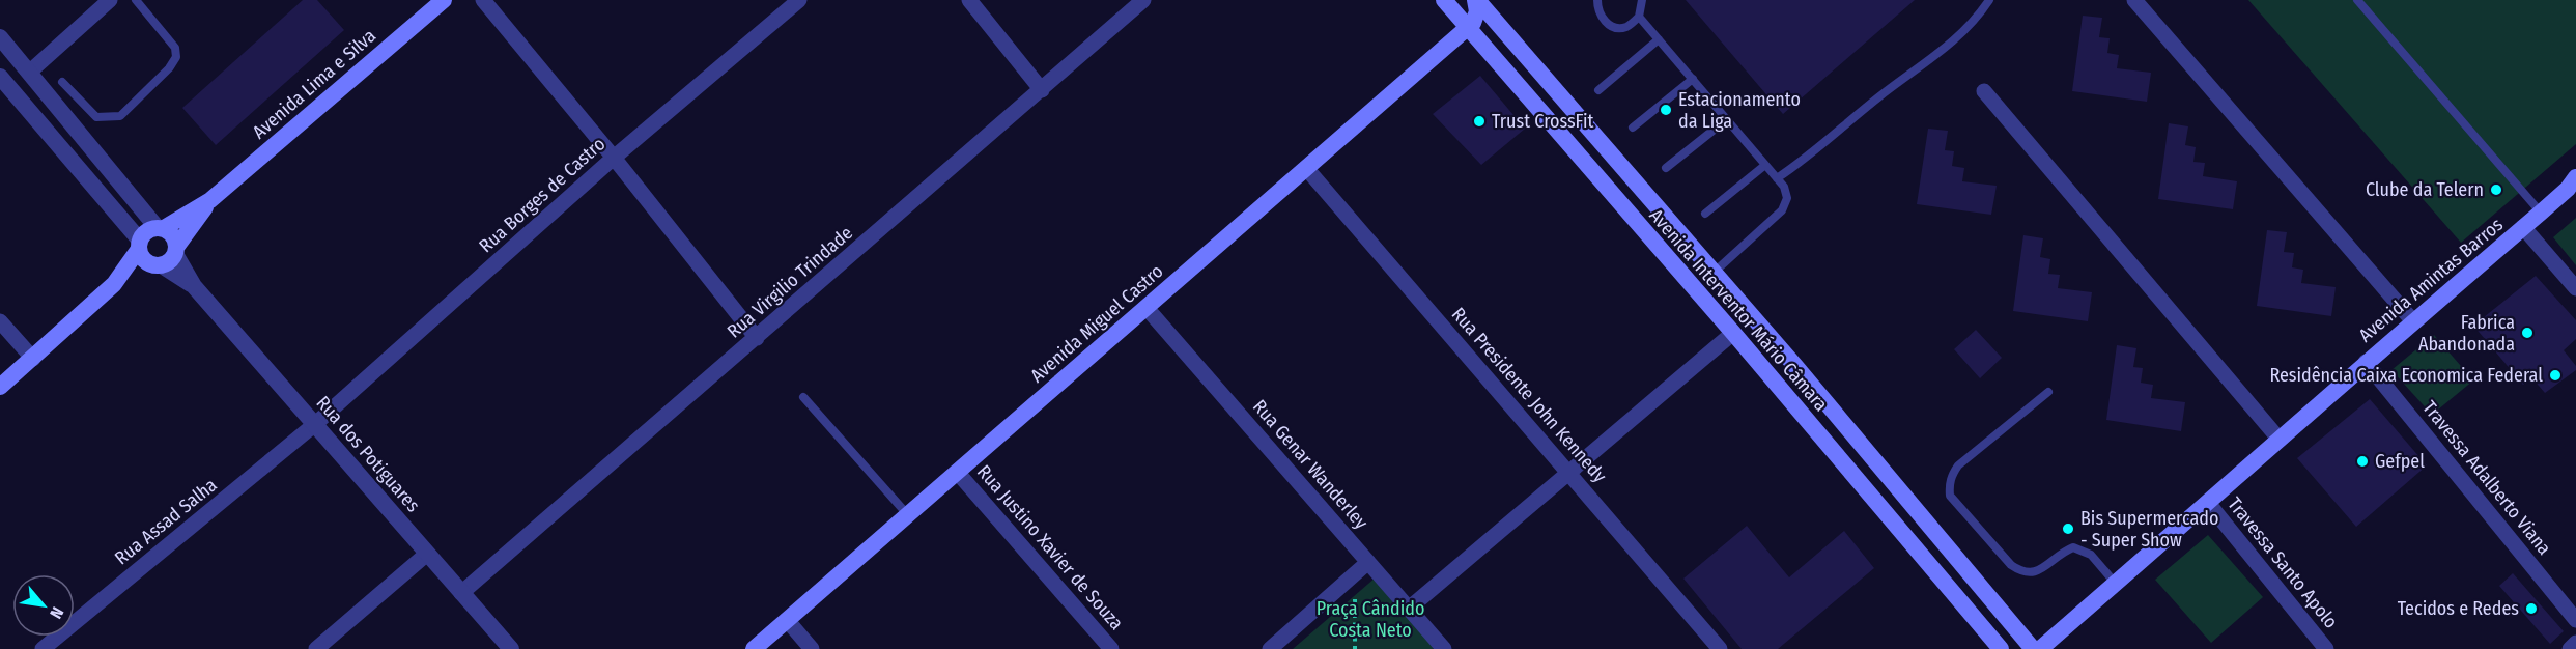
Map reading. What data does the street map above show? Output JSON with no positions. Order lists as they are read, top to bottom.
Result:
{
  "streets": {
    "main road": [
      "Avenida Lima e Silva",
      "Avenida Amintas Barros",
      "Avenida Interventor Mário Câmara",
      "Avenida Miguel Castro"
    ],
    "street": [
      "Rua Borges de Castro",
      "Rua Virgilio Trindade",
      "Rua Presidente John Kennedy",
      "Rua dos Potiguares",
      "Rua Genar Wanderley",
      "Travessa Adalberto Viana",
      "Rua Assad Salha",
      "Rua Justino Xavier de Souza",
      "Travessa Santo Apolo"
    ]
  },
  "crossings": [
    ["Avenida Lima e Silva", "Rua dos Potiguares"],
    ["Rua Borges de Castro", "Rua dos Potiguares"],
    ["Rua Borges de Castro", "Rua Assad Salha"],
    ["Avenida Amintas Barros", "Travessa Adalberto Viana"],
    ["Avenida Amintas Barros", "Travessa Santo Apolo"],
    ["Rua Virgilio Trindade", "Rua dos Potiguares"],
    ["Avenida Interventor Mário Câmara", "Avenida Miguel Castro"],
    ["Avenida Miguel Castro", "Rua Presidente John Kennedy"],
    ["Avenida Miguel Castro", "Rua Genar Wanderley"],
    ["Avenida Miguel Castro", "Rua Justino Xavier de Souza"],
    ["Rua dos Potiguares", "Rua Assad Salha"]
  ],
  "parks": ["Praça Cândido Costa Neto"],
  "places": [
    "Estacionamento da Liga",
    "Trust CrossFit",
    "Clube da Telern",
    "Fabrica Abandonada",
    "Residência Caixa Economica Federal",
    "Gefpel",
    "Bis Supermercado - Super Show",
    "Tecidos e Redes"
  ],
  "north": "bottom right"
}
